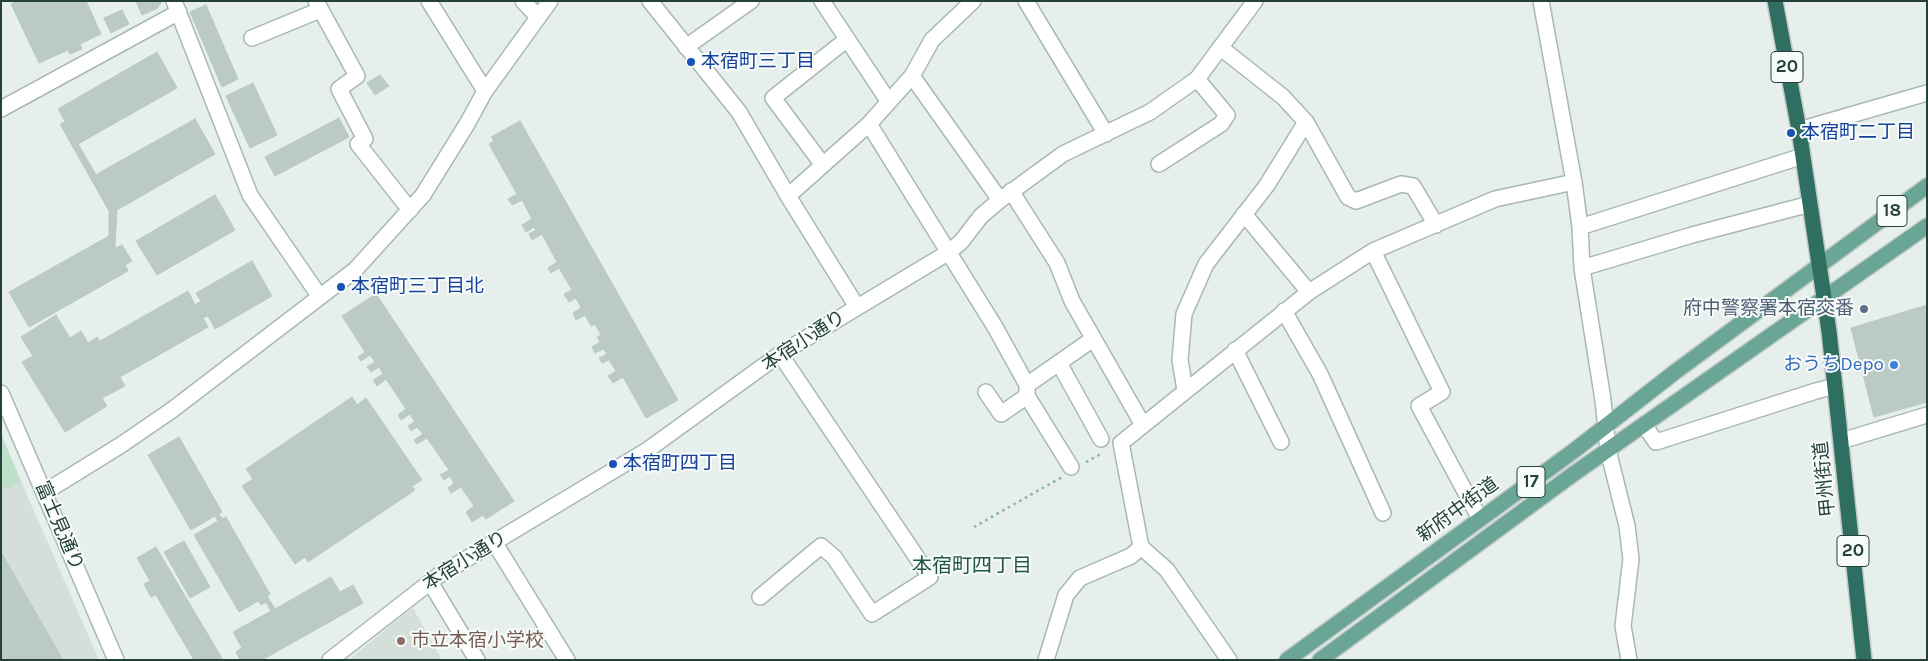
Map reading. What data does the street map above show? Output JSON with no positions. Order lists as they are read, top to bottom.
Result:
{
  "streets": {
    "highway": ["20", "甲州街道"],
    "main road": ["18", "17", "新府中街道"],
    "street": ["本宿小通り", "富士見通り"]
  },
  "crossings": [
    ["20", "18"],
    ["20", "甲州街道"],
    ["20", "新府中街道"],
    ["18", "甲州街道"],
    ["18", "新府中街道"],
    ["甲州街道", "新府中街道"]
  ],
  "districts": ["本宿町四丁目"],
  "places": [
    "本宿町三丁目",
    "本宿町二丁目",
    "本宿町三丁目北",
    "府中警察署本宿交番",
    "おうちDepo",
    "本宿町四丁目",
    "市立本宿小学校"
  ]
}
